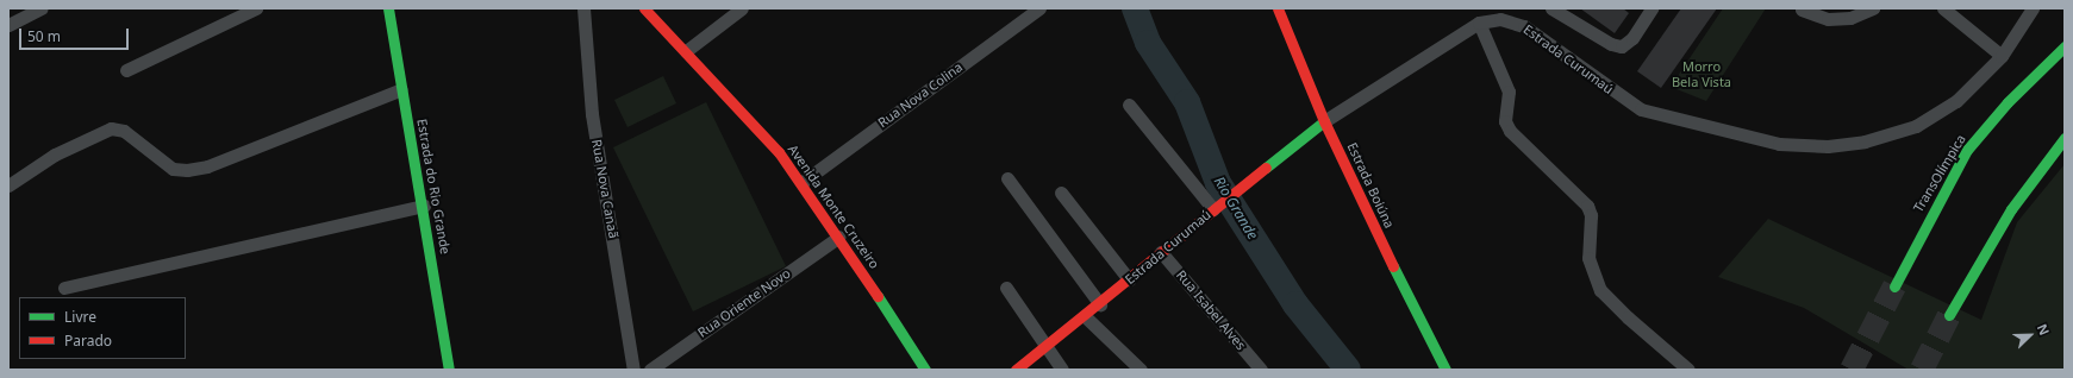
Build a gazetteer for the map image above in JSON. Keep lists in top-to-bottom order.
{
  "streets": {
    "main road": [
      "Estrada Curumaú",
      "TransOlímpica",
      "Estrada Boiúna",
      "Estrada do Rio Grande",
      "Avenida Monte Cruzeiro"
    ],
    "street": [
      "Rua Nova Colina",
      "Rua Nova Canaã",
      "Rua Oriente Novo",
      "Rua Isabel Alves"
    ]
  },
  "crossings": [
    ["Estrada Curumaú", "Estrada Boiúna"],
    ["Estrada Curumaú", "Rua Isabel Alves"],
    ["Rua Nova Colina", "Avenida Monte Cruzeiro"],
    ["Avenida Monte Cruzeiro", "Rua Oriente Novo"]
  ],
  "water": ["Rio Grande"],
  "parks": ["Morro Bela Vista"],
  "legend": ["Livre", "Parado"],
  "scale_bar": "50 m",
  "north": "top right"
}
